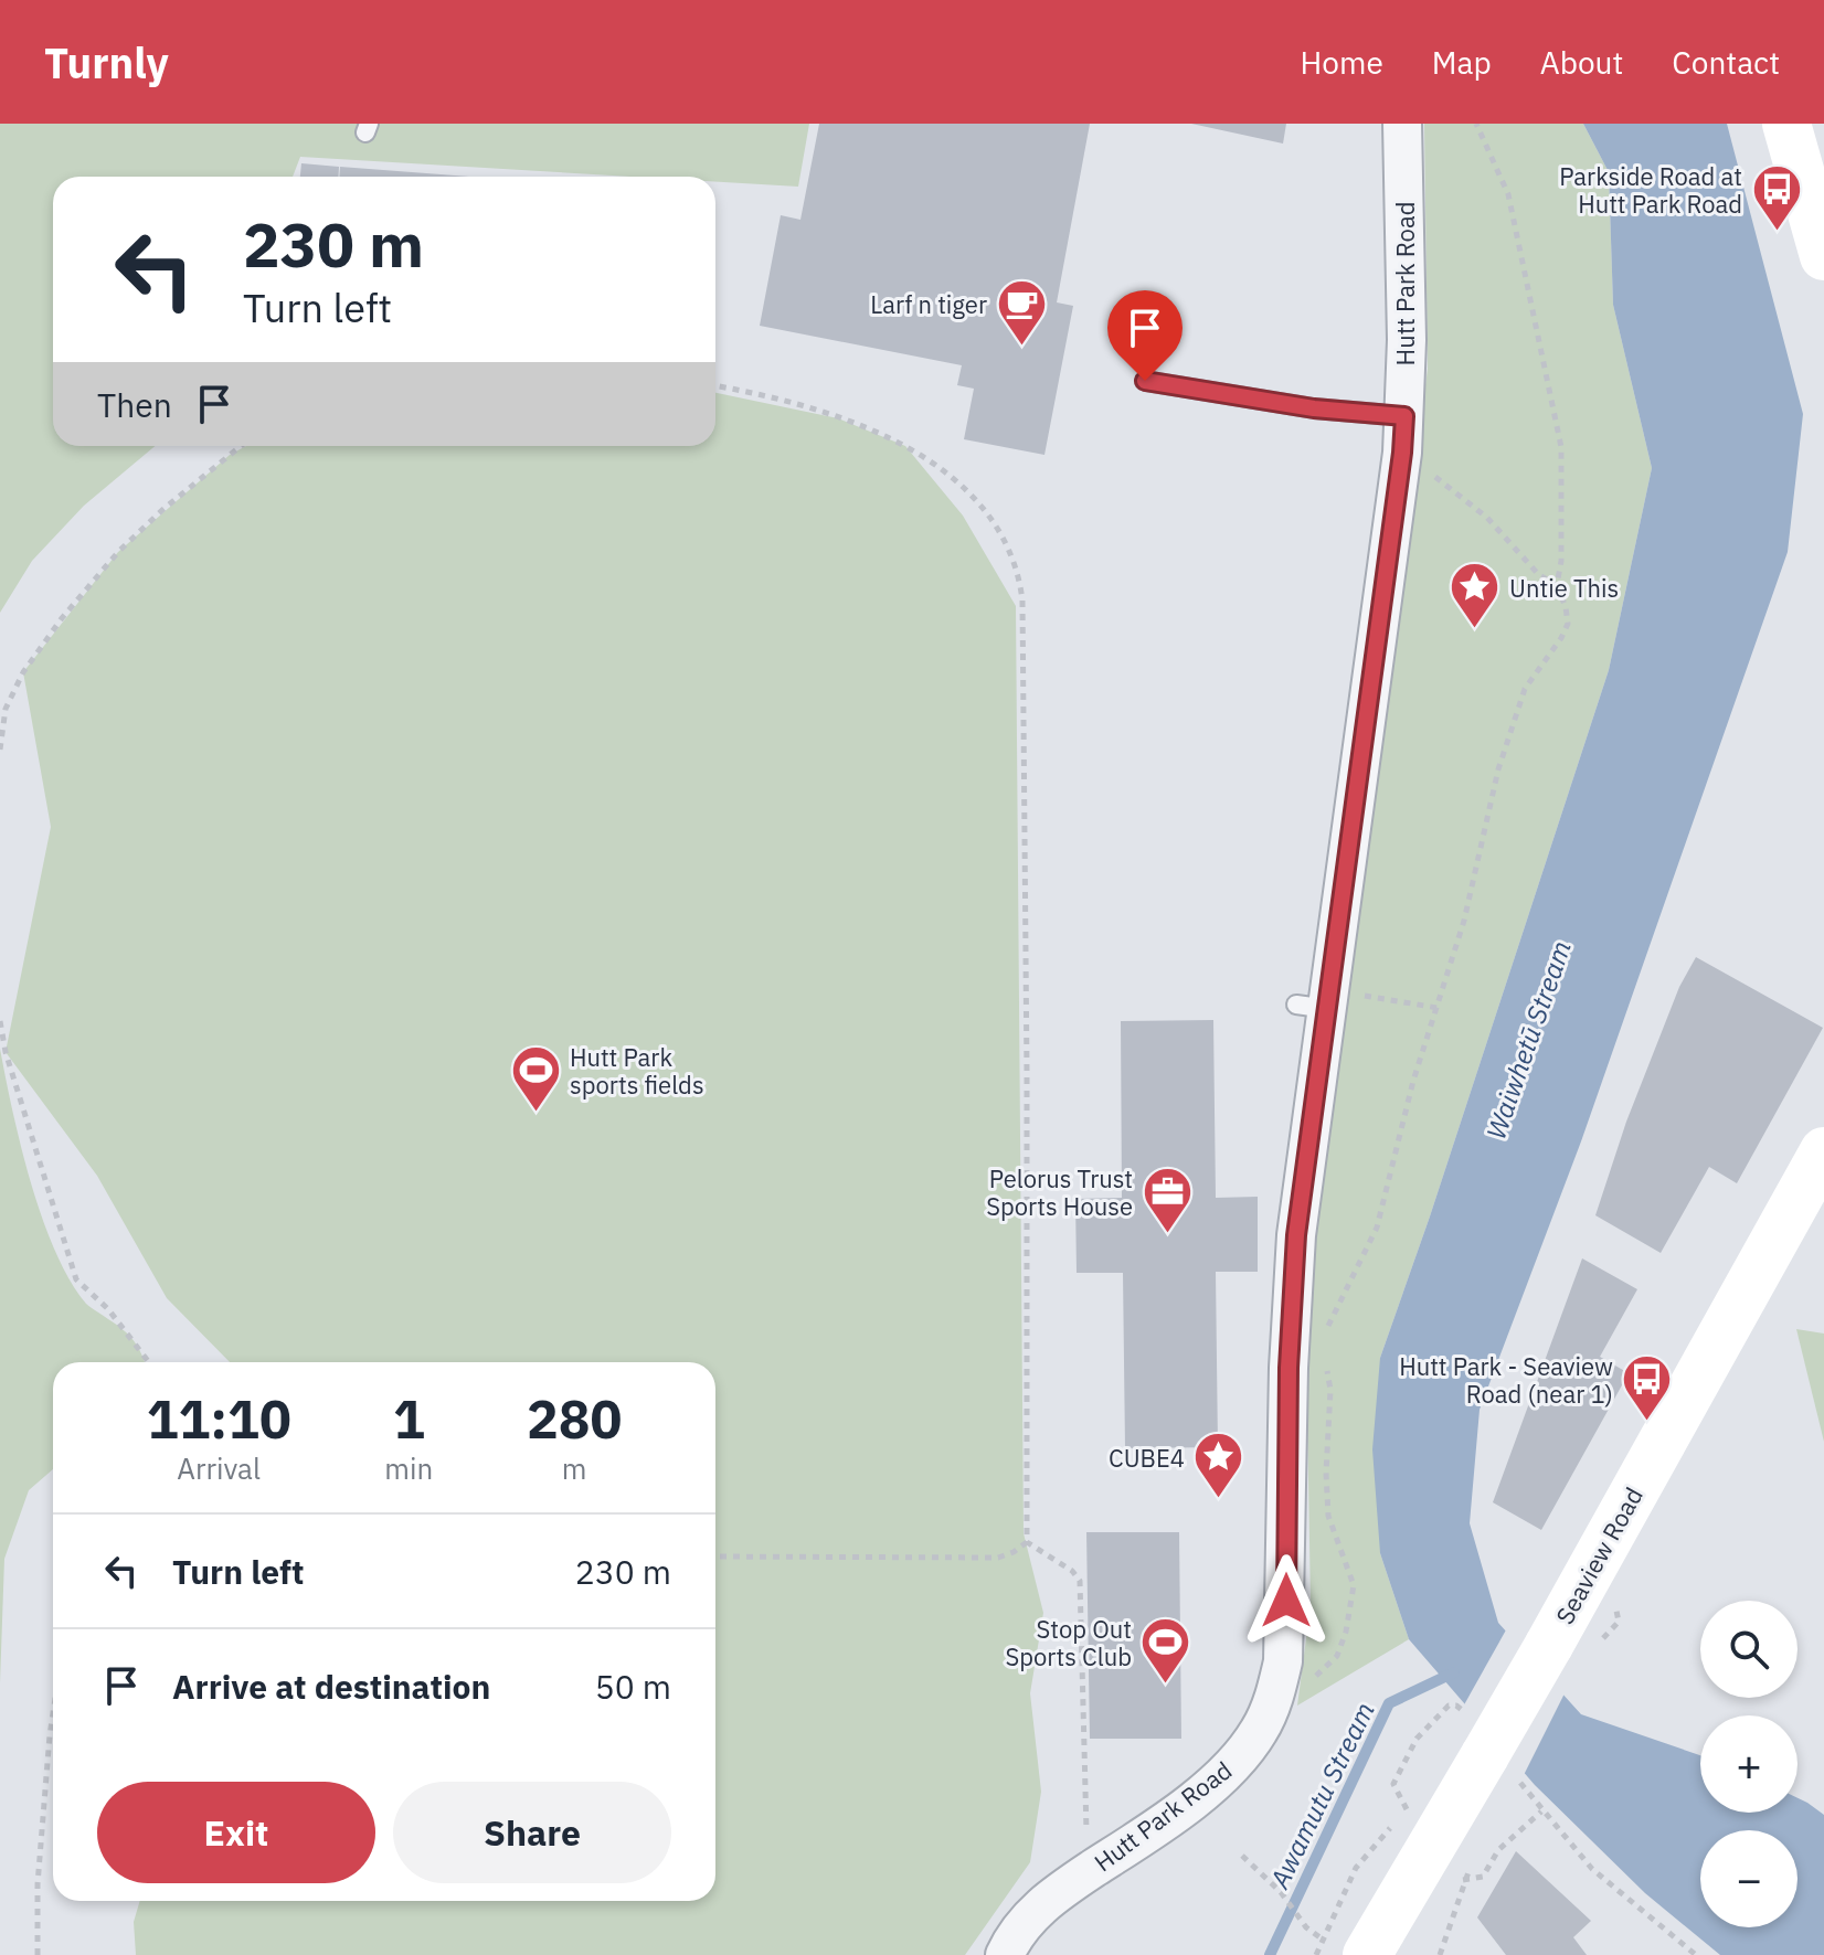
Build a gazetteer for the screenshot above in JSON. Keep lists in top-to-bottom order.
{
  "streets": {
    "main road": ["Seaview Road"],
    "street": ["Hutt Park Road"]
  },
  "water": ["Waiwhetū Stream", "Awamutu Stream"],
  "places": {
    "bus stop": ["Parkside Road at Hutt Park Road", "Hutt Park - Seaview Road (near 1)"],
    "cafe": ["Larf n tiger"],
    "place": ["Untie This", "CUBE4"],
    "sports": ["Hutt Park sports fields", "Stop Out Sports Club"],
    "office": ["Pelorus Trust Sports House"]
  },
  "page": {
    "header": "Turnly",
    "nav": [
      "Home",
      "Map",
      "About",
      "Contact"
    ],
    "turn": ["230 m", "Turn left"],
    "then": "Then",
    "eta": [
      "11:10",
      "Arrival",
      "1",
      "min",
      "280",
      "m"
    ],
    "list": [
      {
        "name": "Turn left",
        "value": "230 m"
      },
      {
        "name": "Arrive at destination",
        "value": "50 m"
      }
    ],
    "map_buttons": ["+", "−"],
    "buttons": ["Exit", "Share"]
  }
}
